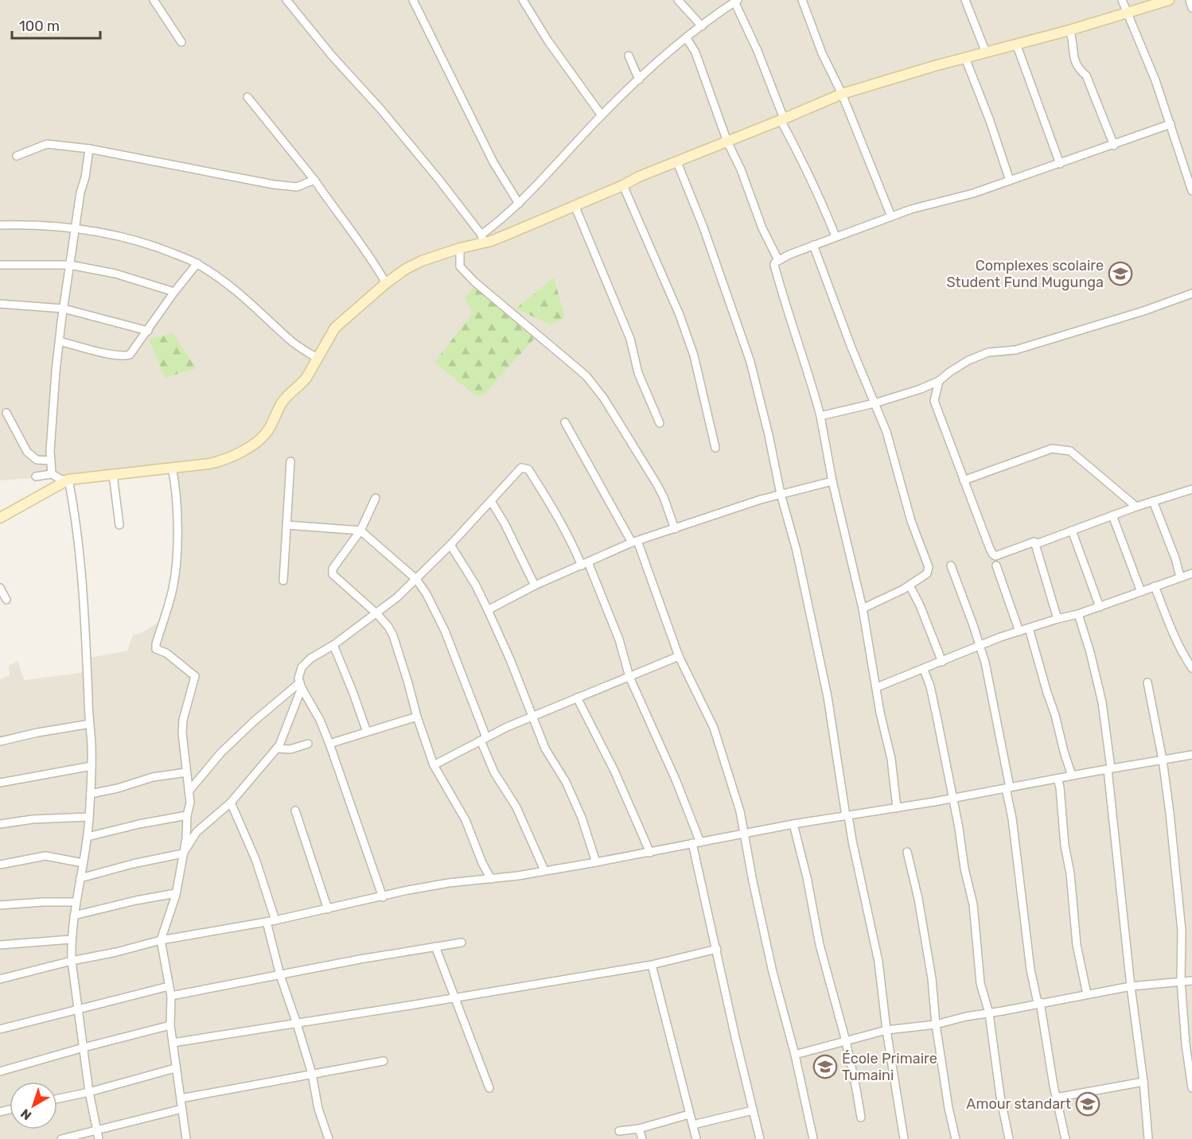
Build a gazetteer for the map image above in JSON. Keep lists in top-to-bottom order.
{
  "places": {
    "school or university": ["Complexes scolaire Student Fund Mugunga", "École Primaire Tumaini", "Amour standart"]
  },
  "scale_bar": "100 m",
  "north": "bottom left"
}
